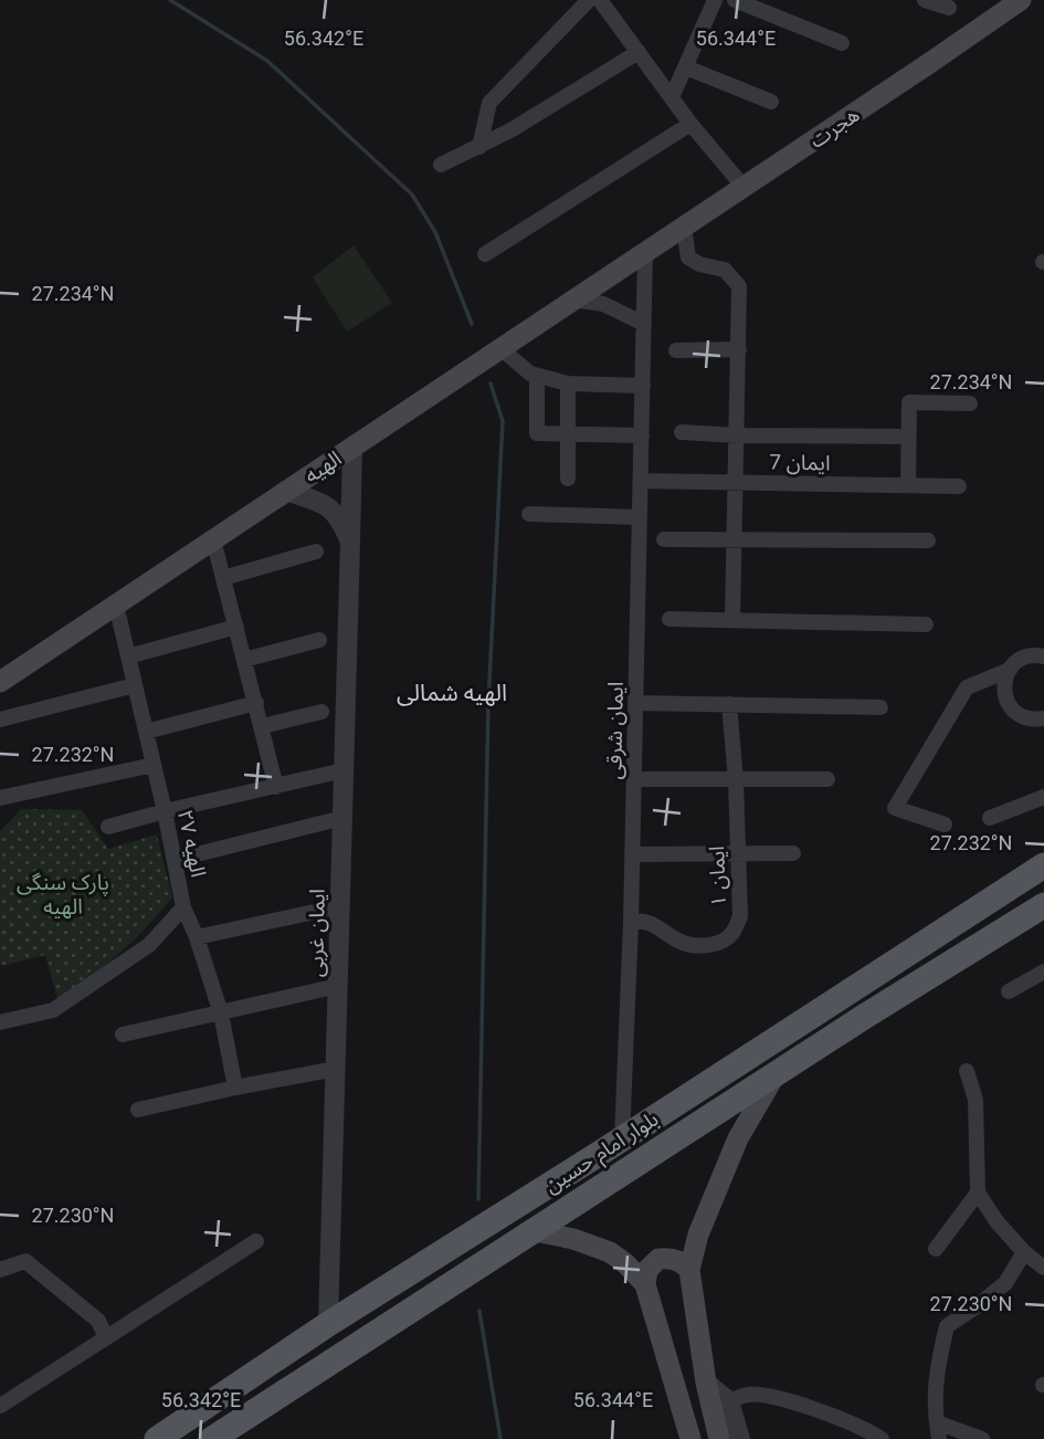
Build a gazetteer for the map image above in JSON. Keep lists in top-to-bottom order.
{
  "streets": {
    "main road": ["هجرت", "الهیه", "بلوار امام حسین"],
    "street": [
      "ایمان 7",
      "ایمان شرقی",
      "الهیه ۲۷",
      "ایمان ۱",
      "ایمان غربی"
    ]
  },
  "crossings": [
    ["هجرت", "الهیه"],
    ["هجرت", "ایمان شرقی"],
    ["ایمان 7", "ایمان شرقی"],
    ["الهیه", "ایمان شرقی"],
    ["الهیه", "الهیه ۲۷"],
    ["الهیه", "ایمان غربی"],
    ["ایمان شرقی", "ایمان ۱"],
    ["ایمان شرقی", "بلوار امام حسین"],
    ["ایمان غربی", "بلوار امام حسین"]
  ],
  "districts": ["الهیه شمالی"],
  "parks": ["پارک سنگی الهیه"],
  "coordinates": [
    "56.342°E",
    "56.344°E",
    "27.234°N",
    "27.232°N",
    "27.230°N"
  ]
}
